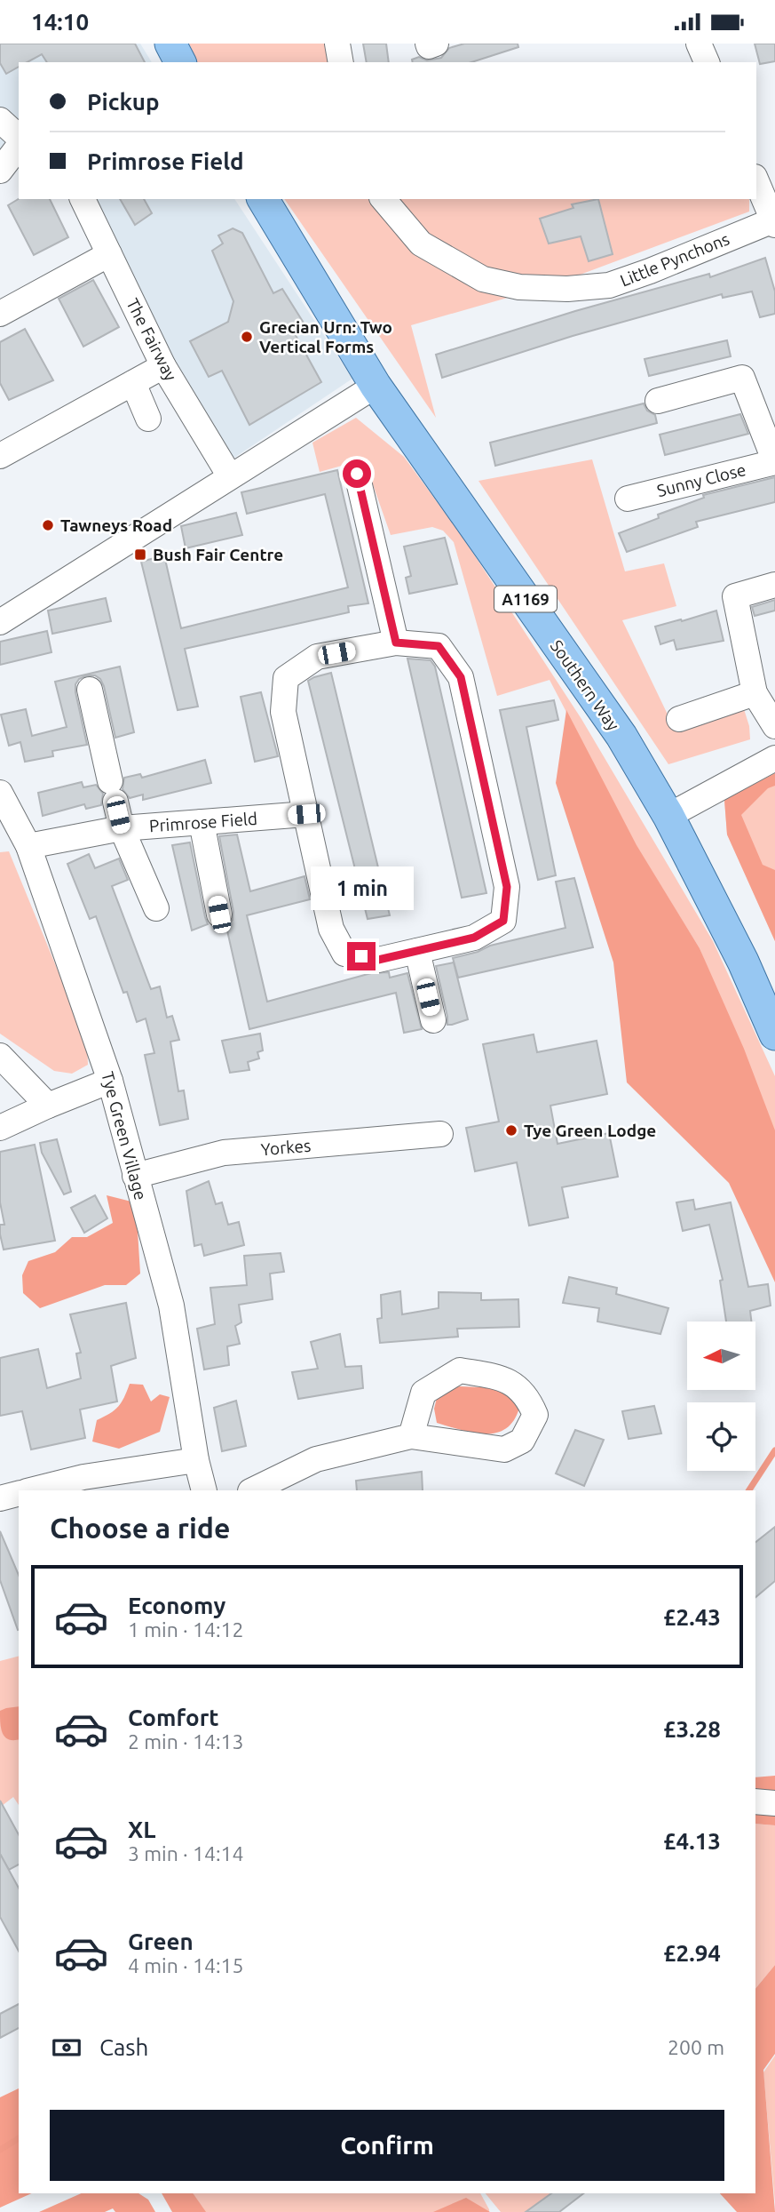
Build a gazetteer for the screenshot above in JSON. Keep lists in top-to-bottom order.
{
  "streets": {
    "main road": ["A1169", "Southern Way"],
    "street": [
      "Little Pynchons",
      "The Fairway",
      "Sunny Close",
      "Primrose Field",
      "Tye Green Village",
      "Yorkes"
    ]
  },
  "crossings": [
    ["Primrose Field", "Tye Green Village"],
    ["Tye Green Village", "Yorkes"]
  ],
  "places": {
    "other": ["Grecian Urn: Two Vertical Forms", "Tawneys Road", "Tye Green Lodge"],
    "transit": ["Bush Fair Centre"]
  },
  "north": "left",
  "page": {
    "status": "14:10",
    "banner": ["Pickup", "Primrose Field"],
    "bubble": "1 min",
    "heading": "Choose a ride",
    "list": [
      {
        "name": "Economy",
        "note": "1 min · 14:12",
        "value": "£2.43"
      },
      {
        "name": "Comfort",
        "note": "2 min · 14:13",
        "value": "£3.28"
      },
      {
        "name": "XL",
        "note": "3 min · 14:14",
        "value": "£4.13"
      },
      {
        "name": "Green",
        "note": "4 min · 14:15",
        "value": "£2.94"
      }
    ],
    "pay": ["Cash", "200 m"],
    "buttons": "Confirm"
  }
}
